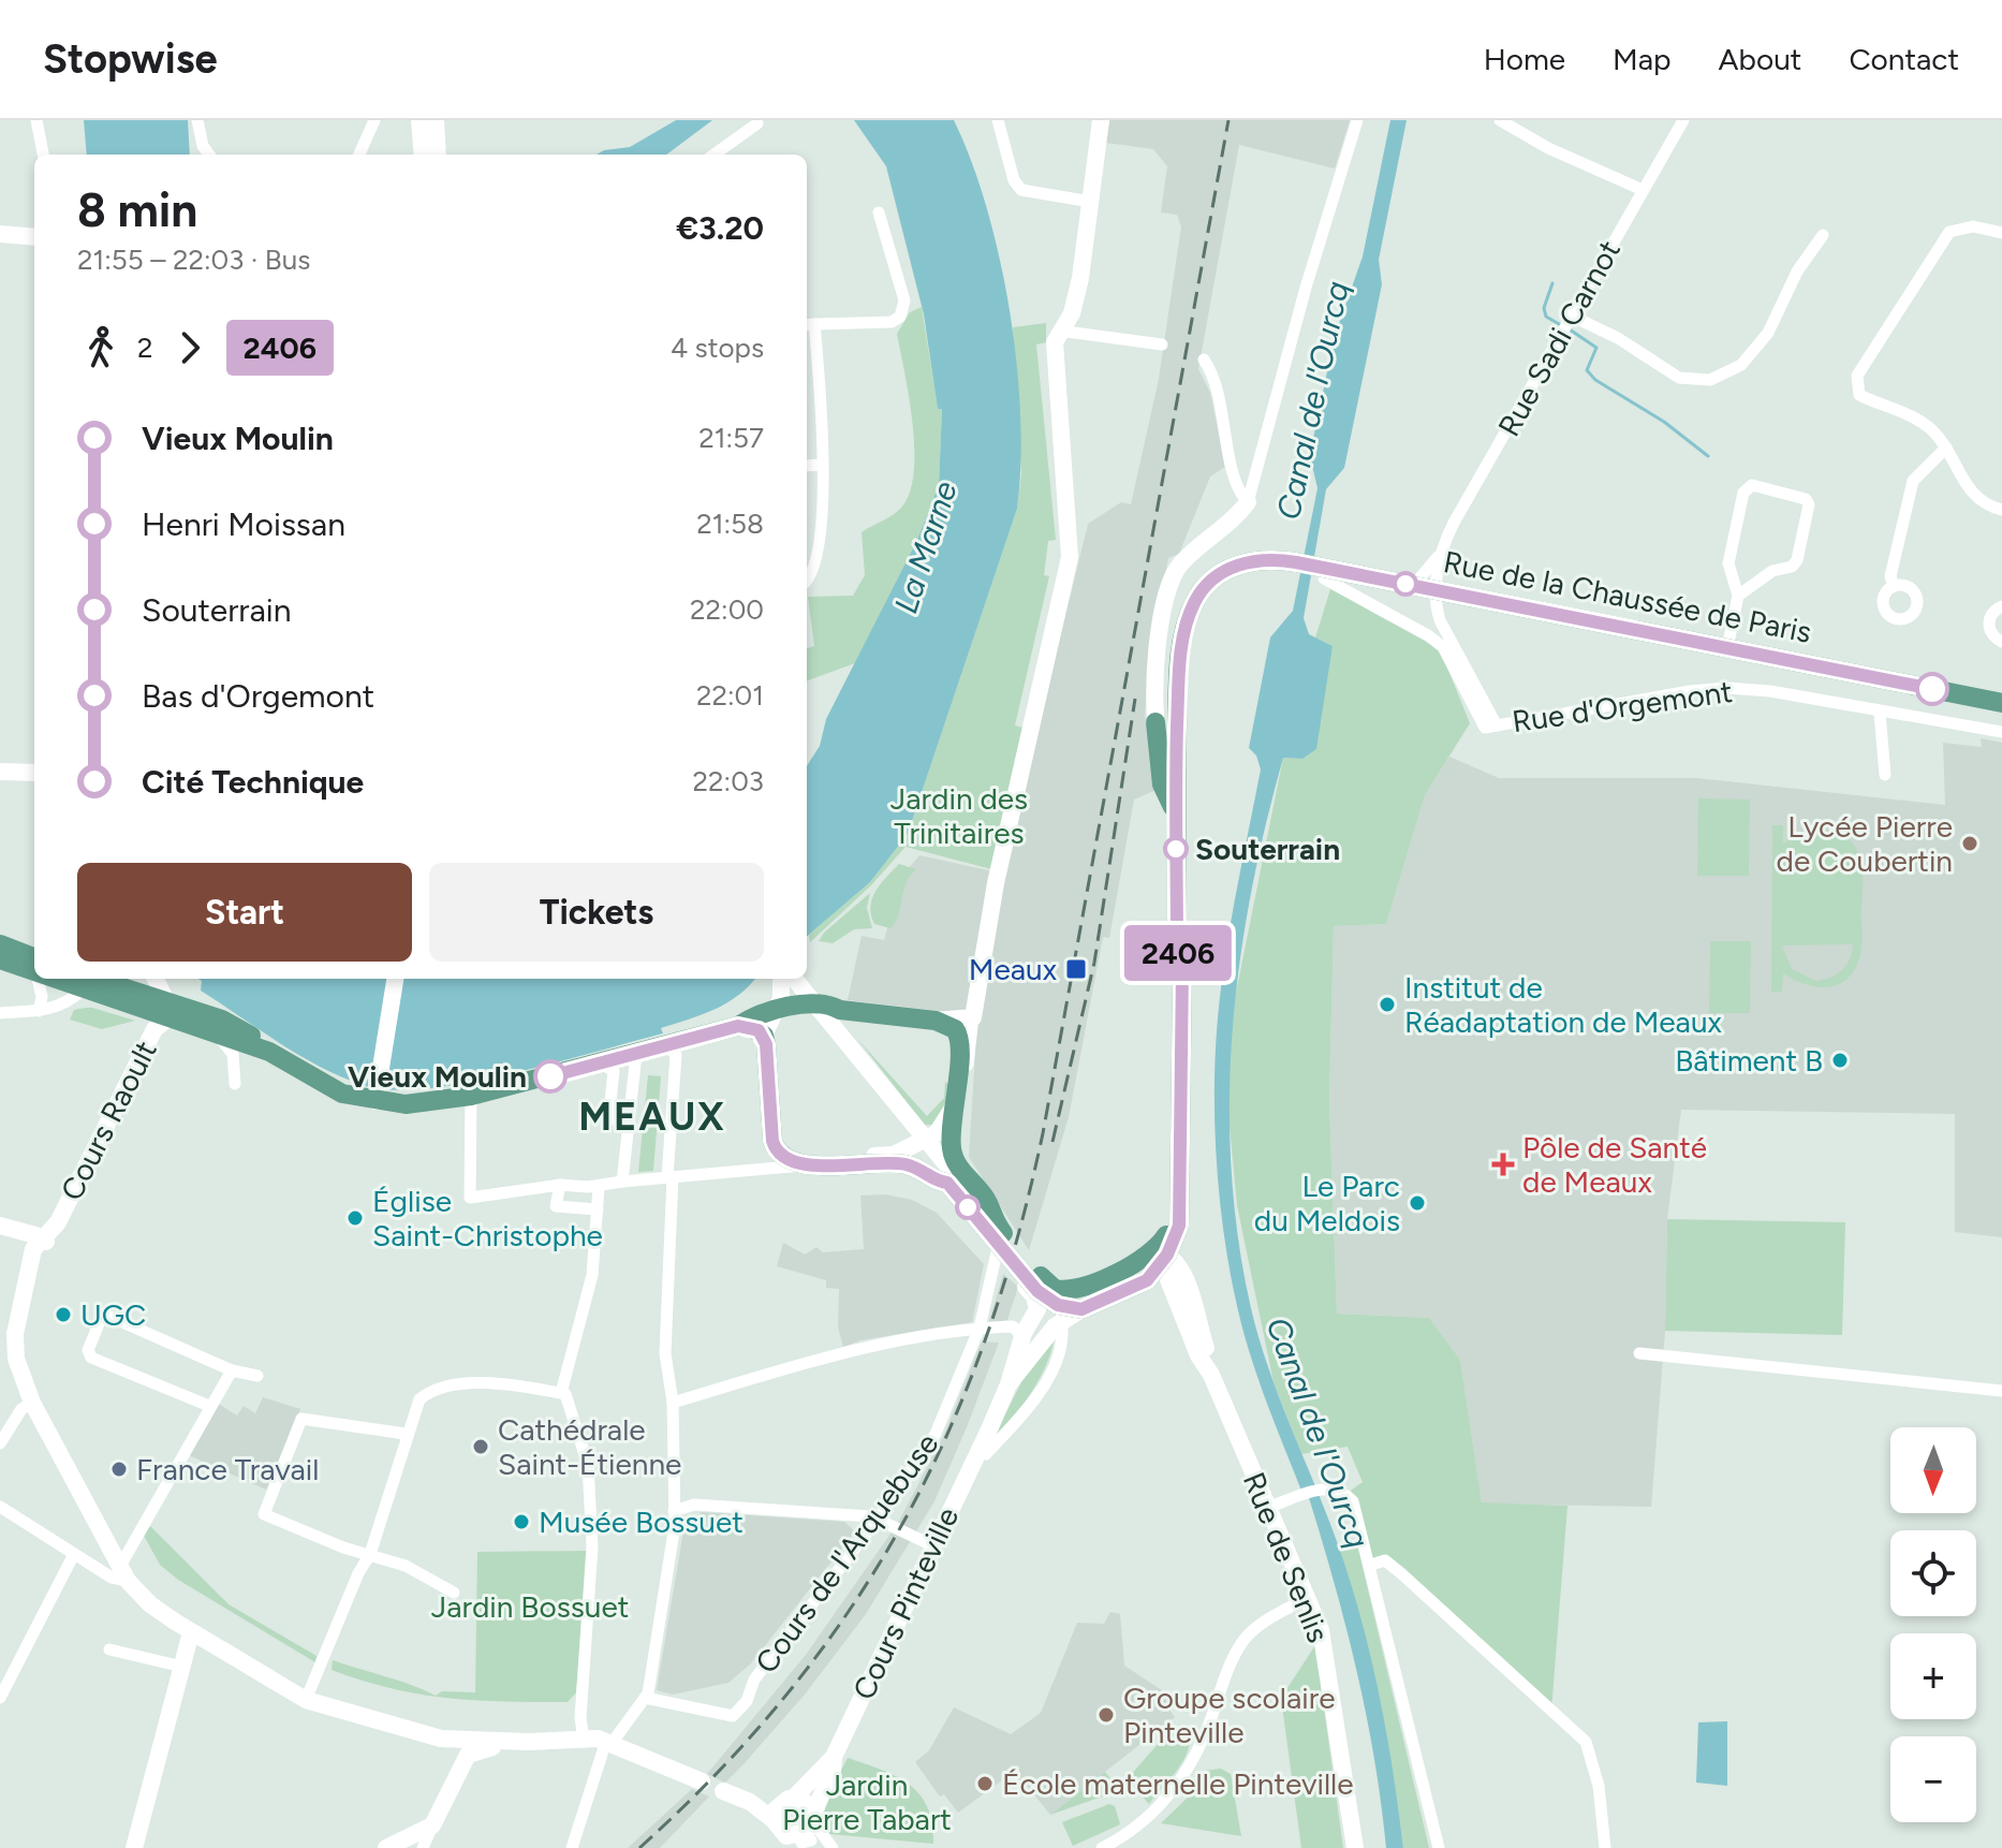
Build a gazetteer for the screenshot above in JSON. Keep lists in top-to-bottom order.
{
  "streets": {
    "main road": [
      "Rue de la Chaussée de Paris",
      "Cours Raoult",
      "Rue de Senlis",
      "Cours Pinteville"
    ],
    "street": ["Rue Sadi Carnot", "Rue d'Orgemont", "Cours de l'Arquebuse"]
  },
  "crossings": [
    ["Rue Sadi Carnot", "Rue de la Chaussée de Paris"],
    ["Rue Sadi Carnot", "Rue d'Orgemont"],
    ["Rue de la Chaussée de Paris", "Rue d'Orgemont"]
  ],
  "districts": ["MEAUX"],
  "water": ["Canal de l'Ourcq", "La Marne"],
  "parks": ["Jardin des Trinitaires", "Jardin Bossuet", "Jardin Pierre Tabart"],
  "places": {
    "other": [
      "Lycée Pierre de Coubertin",
      "Souterrain",
      "Institut de Réadaptation de Meaux",
      "Bâtiment B",
      "Vieux Moulin",
      "Le Parc du Meldois",
      "Église Saint-Christophe",
      "UGC",
      "Cathédrale Saint-Étienne",
      "France Travail",
      "Musée Bossuet",
      "Groupe scolaire Pinteville",
      "École maternelle Pinteville"
    ],
    "transit": ["Meaux"],
    "health": ["Pôle de Santé de Meaux"]
  },
  "lines": ["bus line 2406"],
  "north": "bottom",
  "page": {
    "header": "Stopwise",
    "nav": [
      "Home",
      "Map",
      "About",
      "Contact"
    ],
    "on_map": "2406",
    "heading": ["8 min", "21:55 – 22:03 · Bus", "€3.20"],
    "legs": ["2", "2406", "4 stops"],
    "list": [
      {
        "name": "Vieux Moulin",
        "value": "21:57"
      },
      {
        "name": "Henri Moissan",
        "value": "21:58"
      },
      {
        "name": "Souterrain",
        "value": "22:00"
      },
      {
        "name": "Bas d'Orgemont",
        "value": "22:01"
      },
      {
        "name": "Cité Technique",
        "value": "22:03"
      }
    ],
    "buttons": ["Start", "Tickets"],
    "map_buttons": ["+", "−"]
  }
}
